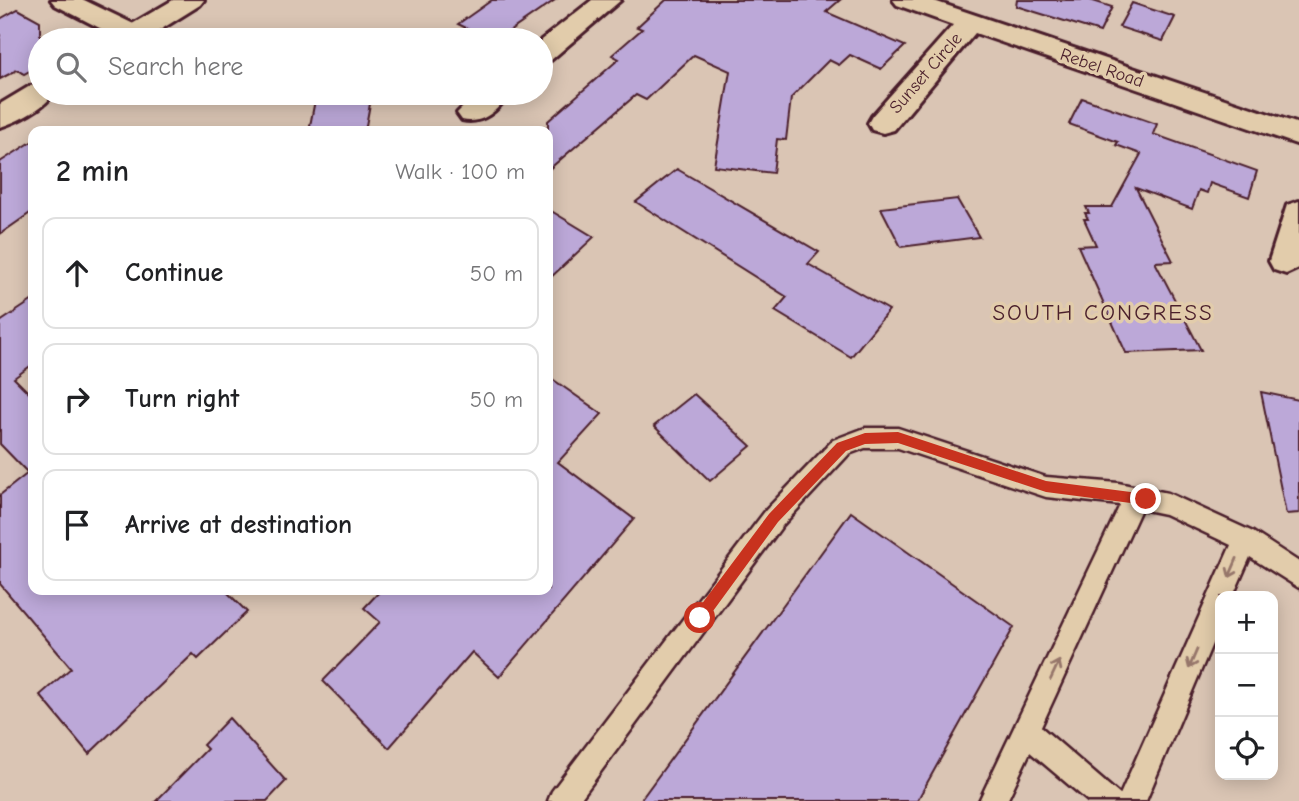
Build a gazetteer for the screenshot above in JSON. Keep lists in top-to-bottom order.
{
  "streets": {
    "street": ["Rebel Road", "Sunset Circle"]
  },
  "crossings": [
    ["Rebel Road", "Sunset Circle"]
  ],
  "districts": ["SOUTH CONGRESS"],
  "page": {
    "search": "Search here",
    "heading": ["2 min", "Walk · 100 m"],
    "list": [
      ["Continue", "50 m"],
      ["Turn right", "50 m"],
      "Arrive at destination"
    ],
    "map_buttons": ["+", "−"]
  }
}
